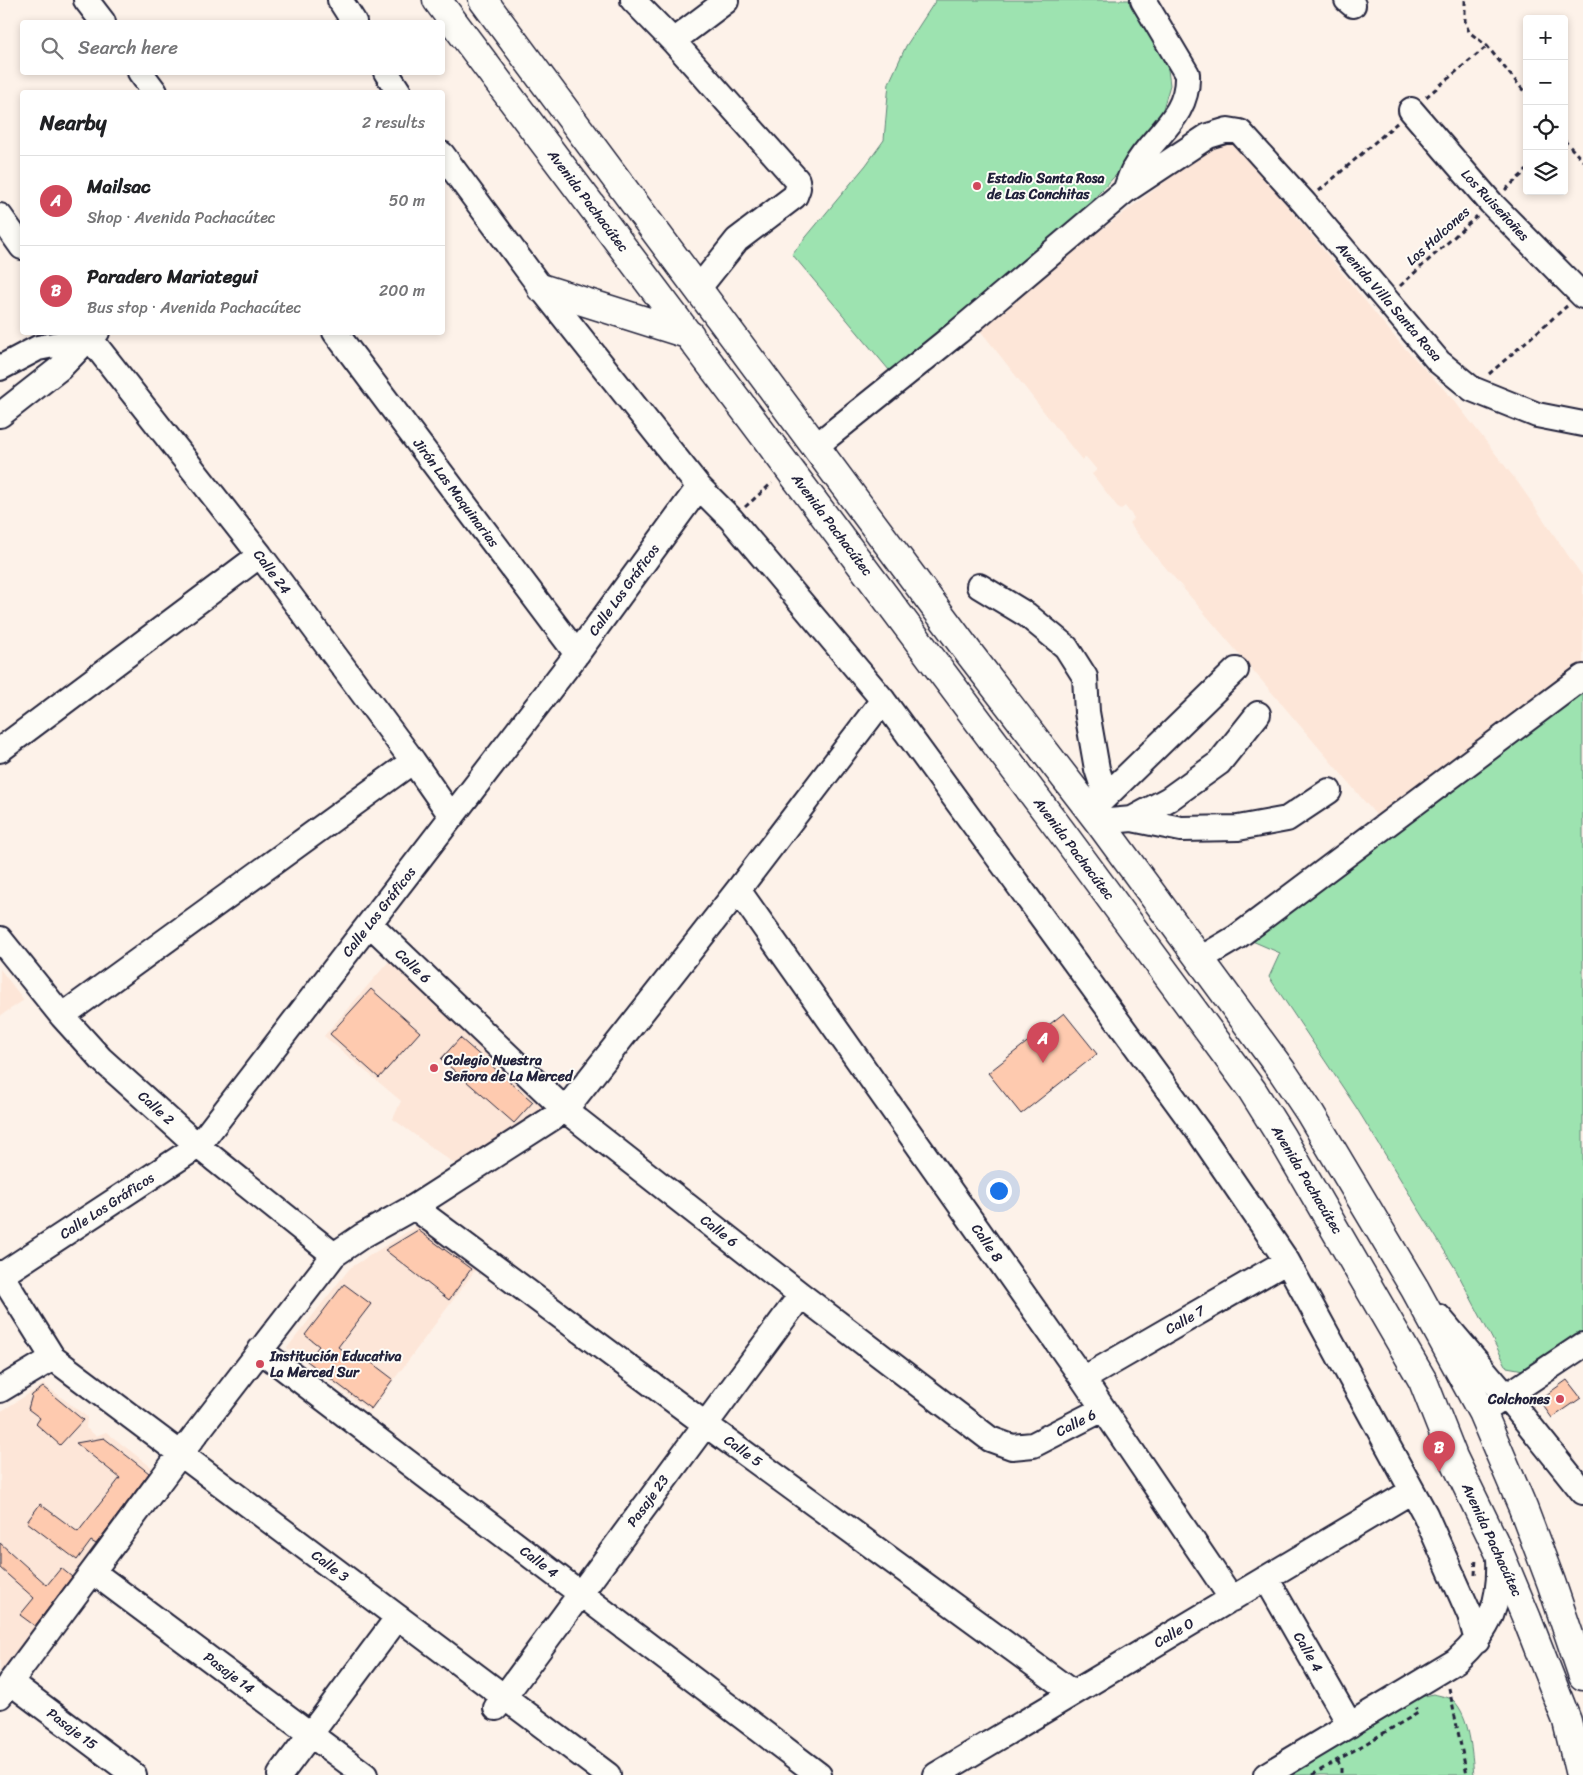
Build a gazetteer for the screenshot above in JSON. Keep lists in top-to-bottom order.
{
  "streets": {
    "main road": ["Avenida Pachacútec"],
    "street": [
      "Los Ruiseñoñes",
      "Avenida Villa Santa Rosa",
      "Jirón Las Maquinarias",
      "Calle 24",
      "Calle Los Gráficos",
      "Calle 6",
      "Calle 2",
      "Calle 8",
      "Calle 7",
      "Calle 5",
      "Pasaje 23",
      "Calle 4",
      "Calle 3",
      "Calle O",
      "Pasaje 14",
      "Pasaje 15"
    ],
    "path": ["Los Halcones"]
  },
  "crossings": [
    ["Los Ruiseñoñes", "Los Halcones"],
    ["Los Halcones", "Avenida Villa Santa Rosa"],
    ["Jirón Las Maquinarias", "Calle Los Gráficos"],
    ["Calle 24", "Calle Los Gráficos"],
    ["Calle Los Gráficos", "Calle 6"],
    ["Calle Los Gráficos", "Calle 2"],
    ["Calle 6", "Calle 8"],
    ["Calle 6", "Pasaje 23"],
    ["Calle 8", "Calle 7"],
    ["Calle 8", "Calle O"],
    ["Calle 5", "Pasaje 23"],
    ["Calle 5", "Calle O"],
    ["Pasaje 23", "Calle 4"],
    ["Pasaje 23", "Calle 3"],
    ["Calle 4", "Calle O"]
  ],
  "places": [
    "Estadio Santa Rosa de Las Conchitas",
    "Colegio Nuestra Señora de La Merced",
    "Institución Educativa La Merced Sur",
    "Colchones"
  ],
  "page": {
    "map_buttons": ["+", "−"],
    "search": "Search here",
    "heading": ["Nearby", "2 results"],
    "list": [
      {
        "mark": "A",
        "name": "Mailsac",
        "note": "Shop · Avenida Pachacútec",
        "value": "50 m"
      },
      {
        "mark": "B",
        "name": "Paradero Mariategui",
        "note": "Bus stop · Avenida Pachacútec",
        "value": "200 m"
      }
    ],
    "pins": ["A", "B"]
  }
}
